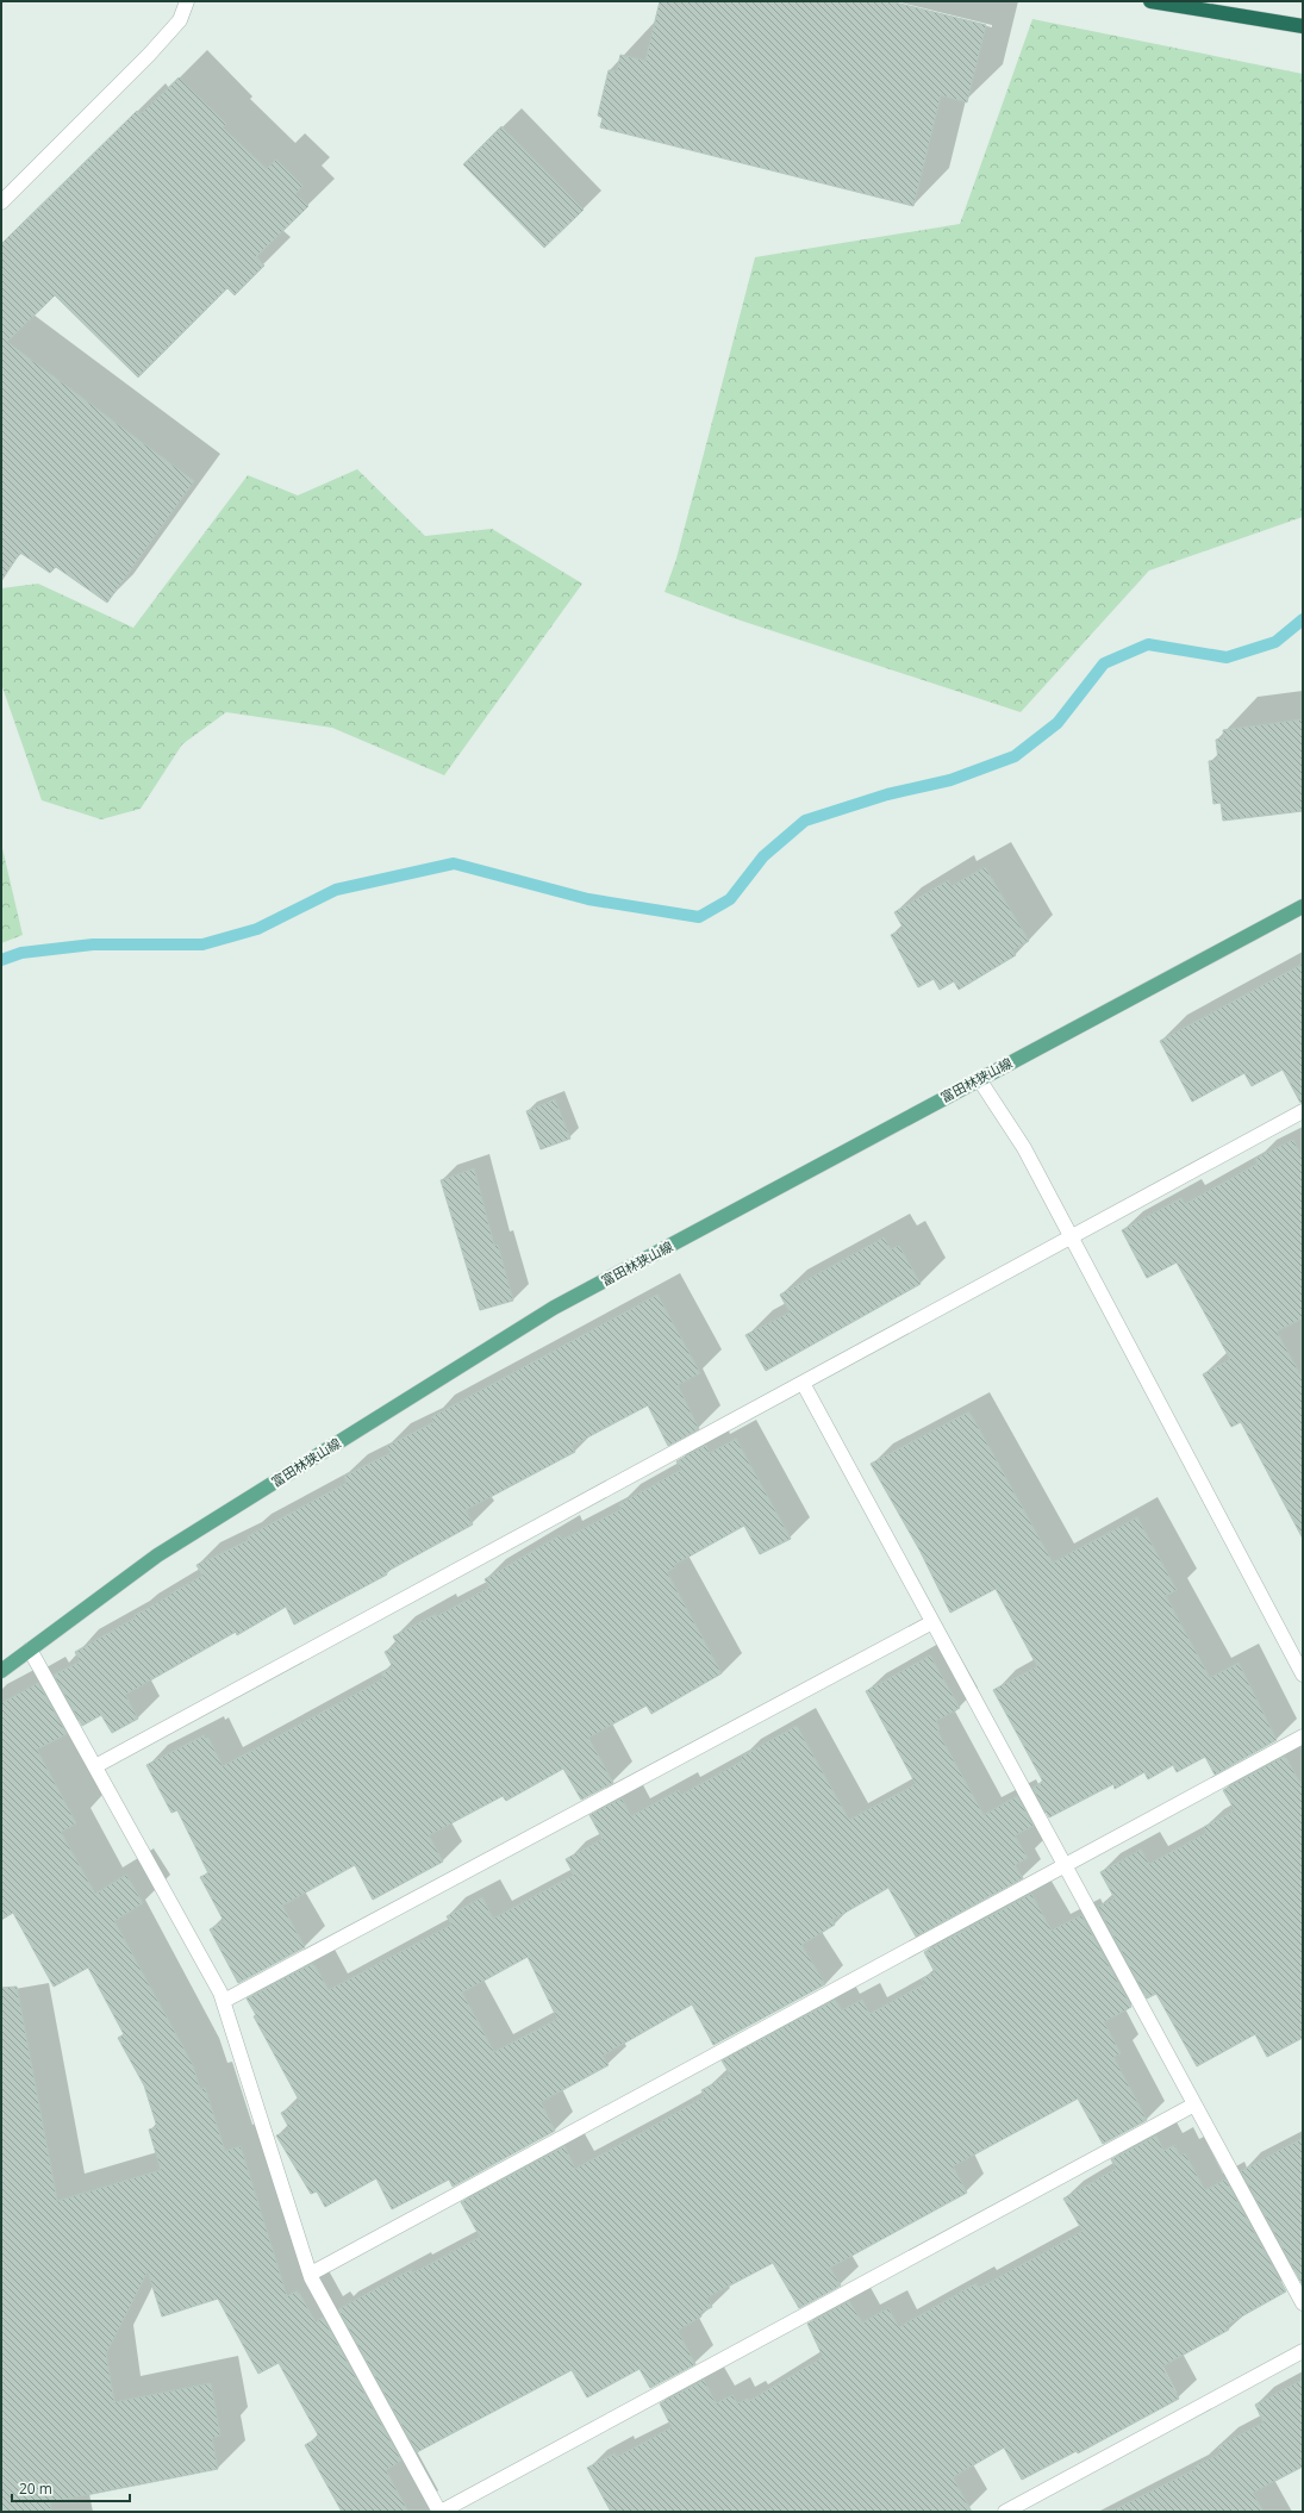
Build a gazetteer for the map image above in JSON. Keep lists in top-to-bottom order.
{
  "streets": {
    "main road": ["富田林狭山線"]
  },
  "scale_bar": "20 m"
}
